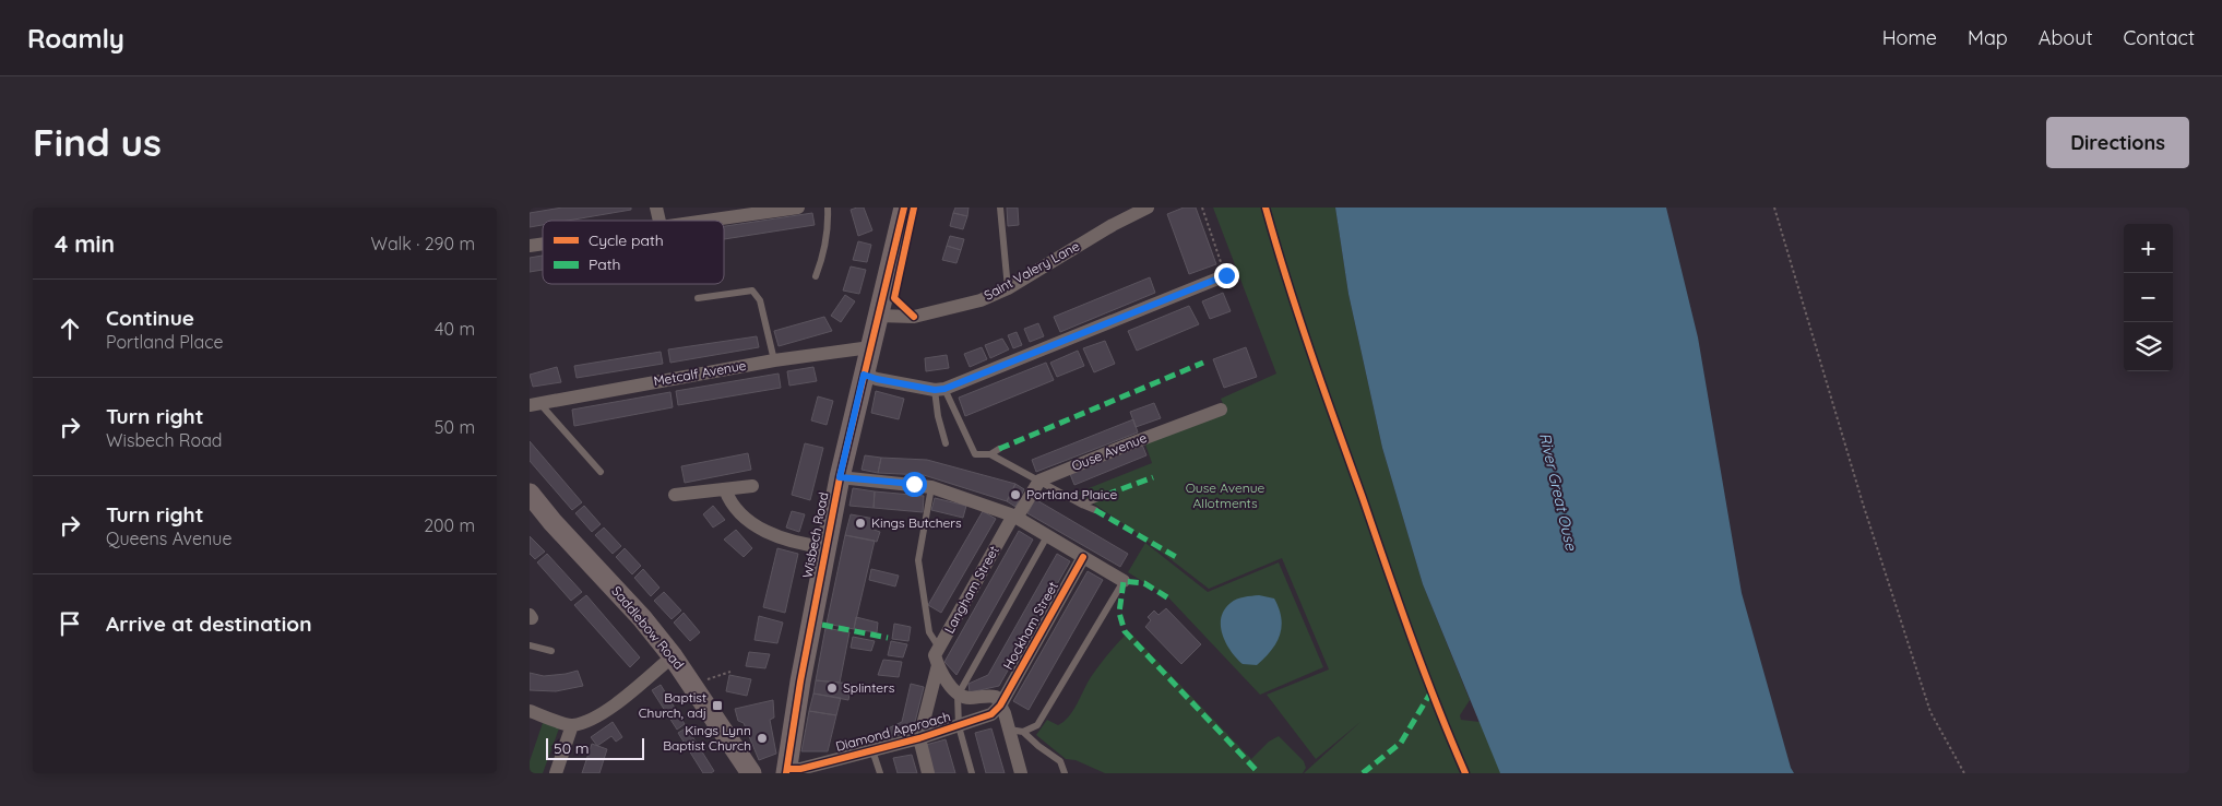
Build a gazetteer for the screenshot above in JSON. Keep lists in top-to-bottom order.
{
  "streets": {
    "street": [
      "Saint Valery Lane",
      "Metcalf Avenue",
      "Ouse Avenue",
      "Wisbech Road",
      "Langham Street",
      "Hockham Street",
      "Saddlebow Road",
      "Diamond Approach"
    ]
  },
  "crossings": [
    ["Saint Valery Lane", "Wisbech Road"],
    ["Metcalf Avenue", "Wisbech Road"],
    ["Wisbech Road", "Diamond Approach"],
    ["Langham Street", "Diamond Approach"],
    ["Hockham Street", "Diamond Approach"]
  ],
  "water": ["River Great Ouse"],
  "parks": ["Ouse Avenue Allotments"],
  "places": {
    "other": [
      "Portland Plaice",
      "Kings Butchers",
      "Splinters",
      "Kings Lynn Baptist Church"
    ],
    "transit": ["Baptist Church, adj"]
  },
  "legend": ["Cycle path", "Path"],
  "scale_bar": "50 m",
  "page": {
    "header": "Roamly",
    "nav": [
      "Home",
      "Map",
      "About",
      "Contact"
    ],
    "buttons": "Directions",
    "title": "Find us",
    "heading": ["4 min", "Walk · 290 m"],
    "map_buttons": ["+", "−"],
    "list": [
      ["Continue", "Portland Place", "40 m"],
      ["Turn right", "Wisbech Road", "50 m"],
      ["Turn right", "Queens Avenue", "200 m"],
      "Arrive at destination"
    ],
    "scale": "50 m"
  }
}
